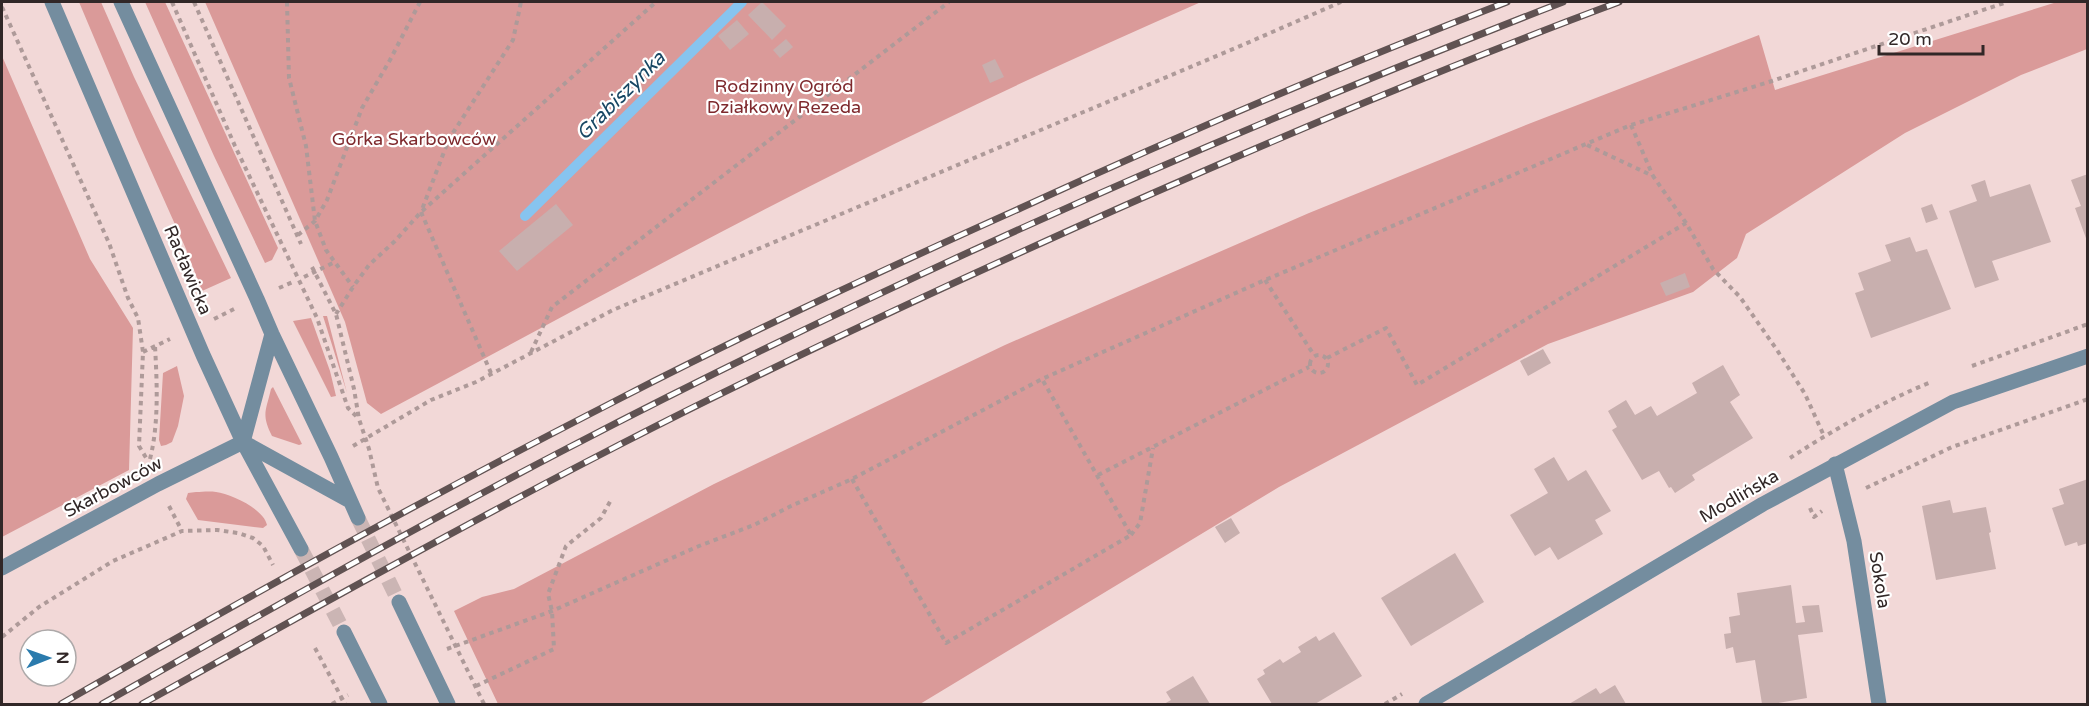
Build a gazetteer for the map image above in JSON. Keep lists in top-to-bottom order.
{
  "streets": {
    "street": [
      "Racławicka",
      "Skarbowców",
      "Modlińska",
      "Sokola"
    ]
  },
  "crossings": [
    ["Racławicka", "Skarbowców"],
    ["Modlińska", "Sokola"]
  ],
  "water": ["Grabiszynka"],
  "parks": ["Rodzinny Ogród Działkowy Rezeda", "Górka Skarbowców"],
  "scale_bar": "20 m",
  "north": "right"
}
